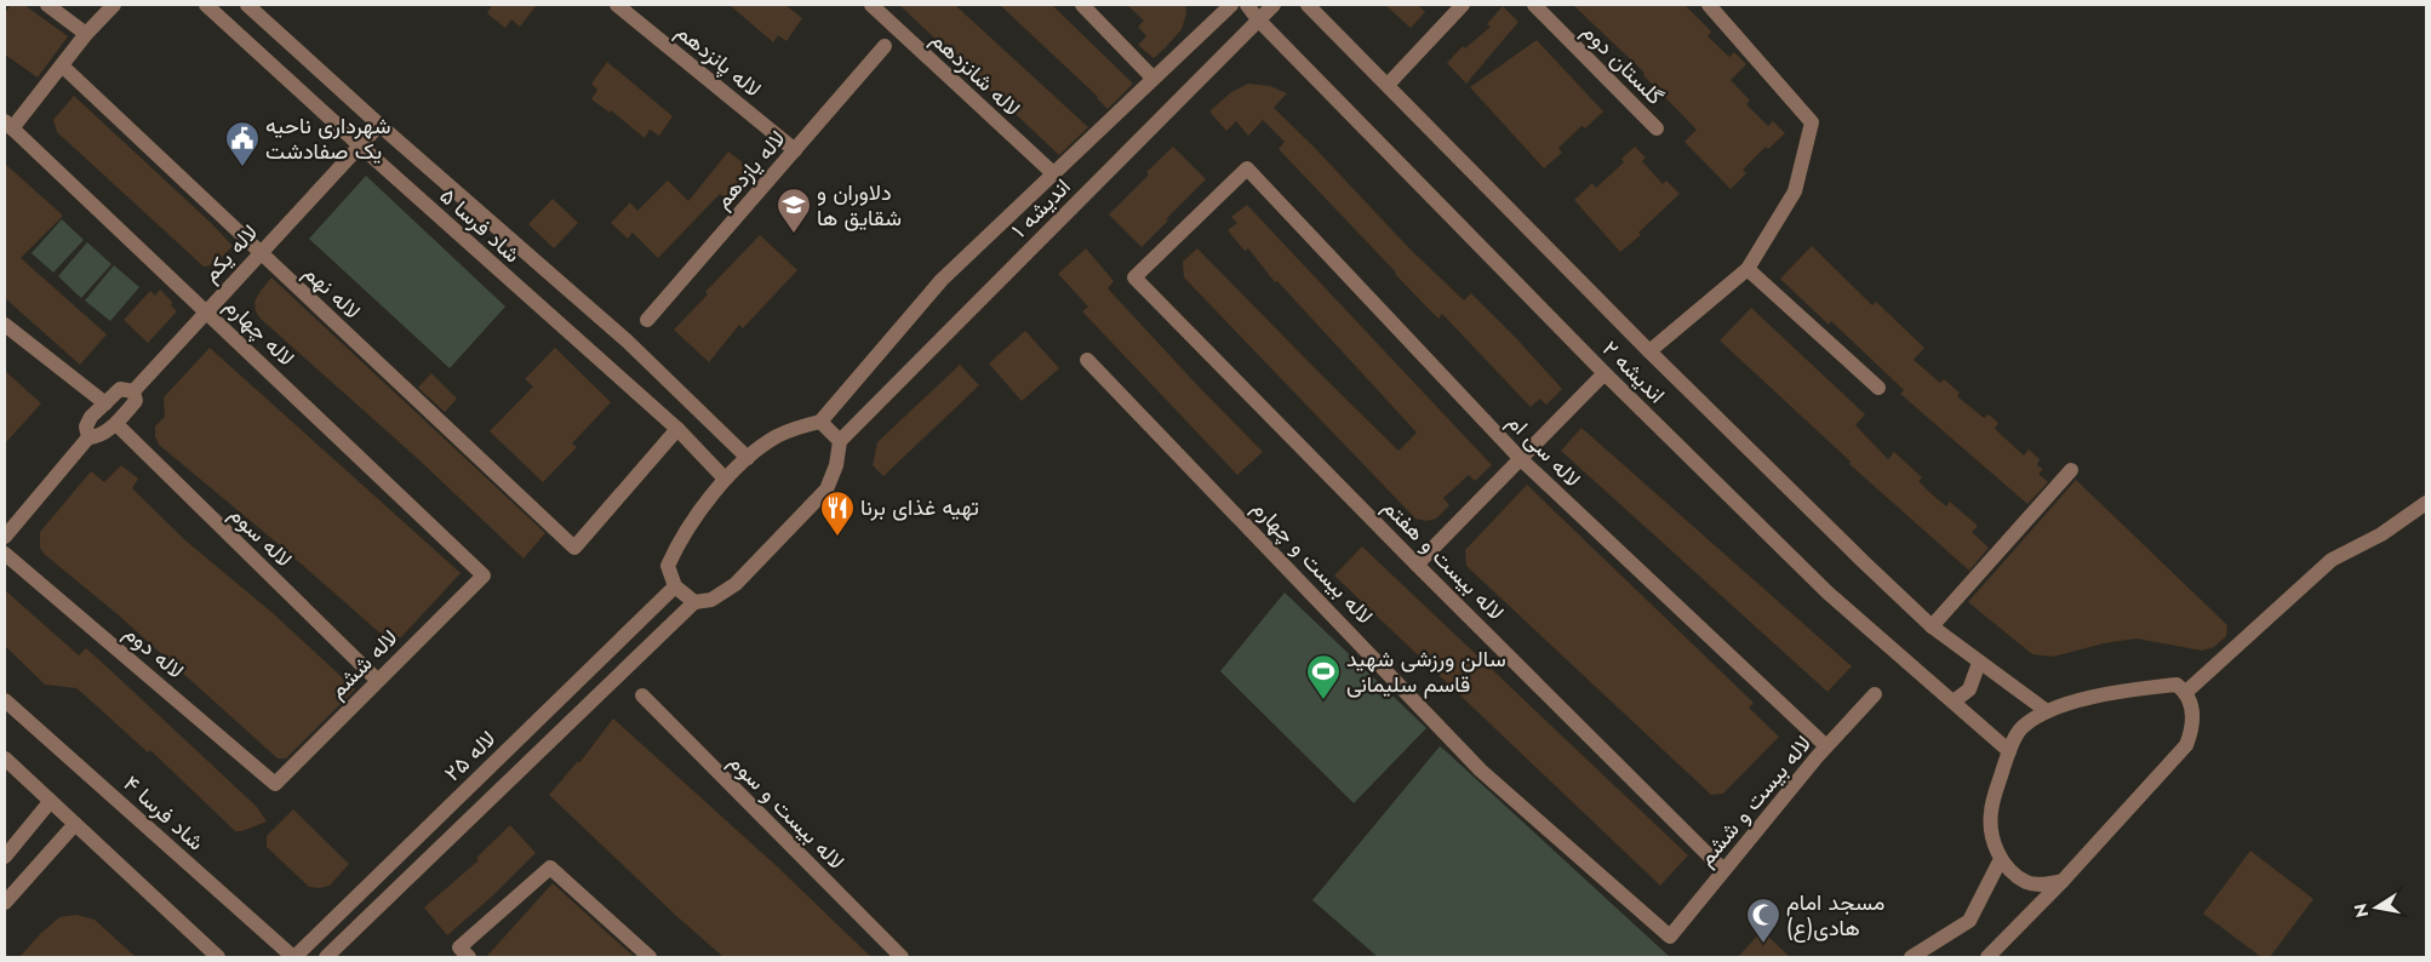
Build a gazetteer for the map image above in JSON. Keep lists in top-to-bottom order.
{
  "streets": {
    "street": [
      "لاله پانزدهم",
      "گلستان دوم",
      "لاله شانزدهم",
      "لاله یازدهم",
      "اندیشه ۱",
      "شاد فرسا ۵",
      "لاله یکم",
      "لاله نهم",
      "لاله چهارم",
      "اندیشه ۲",
      "لاله سی ام",
      "لاله سوم",
      "لاله بیست و هفتم",
      "لاله بیست و چهارم",
      "لاله دوم",
      "لاله ششم",
      "لاله ۲۵",
      "لاله بیست و ششم",
      "لاله بیست و سوم",
      "شاد فرسا ۴"
    ]
  },
  "crossings": [
    ["لاله پانزدهم", "لاله یازدهم"],
    ["لاله شانزدهم", "اندیشه ۱"],
    ["اندیشه ۱", "اندیشه ۲"],
    ["شاد فرسا ۵", "لاله یکم"],
    ["شاد فرسا ۵", "لاله نهم"],
    ["لاله یکم", "لاله نهم"],
    ["لاله یکم", "لاله چهارم"],
    ["لاله چهارم", "لاله ششم"],
    ["لاله سی ام", "لاله بیست و هفتم"],
    ["لاله سی ام", "لاله بیست و ششم"],
    ["لاله سوم", "لاله ششم"],
    ["لاله بیست و هفتم", "لاله بیست و ششم"],
    ["لاله بیست و چهارم", "لاله بیست و ششم"],
    ["لاله دوم", "لاله ششم"],
    ["لاله ۲۵", "شاد فرسا ۴"]
  ],
  "places": {
    "public building": ["شهرداری ناحیه یک صفادشت"],
    "school or university": ["دلاوران و شقایق ها"],
    "restaurant": ["تهیه غذای برنا"],
    "sports": ["سالن ورزشی شهید قاسم سلیمانی"],
    "mosque": ["مسجد امام هادی(ع)"]
  },
  "north": "left"
}
